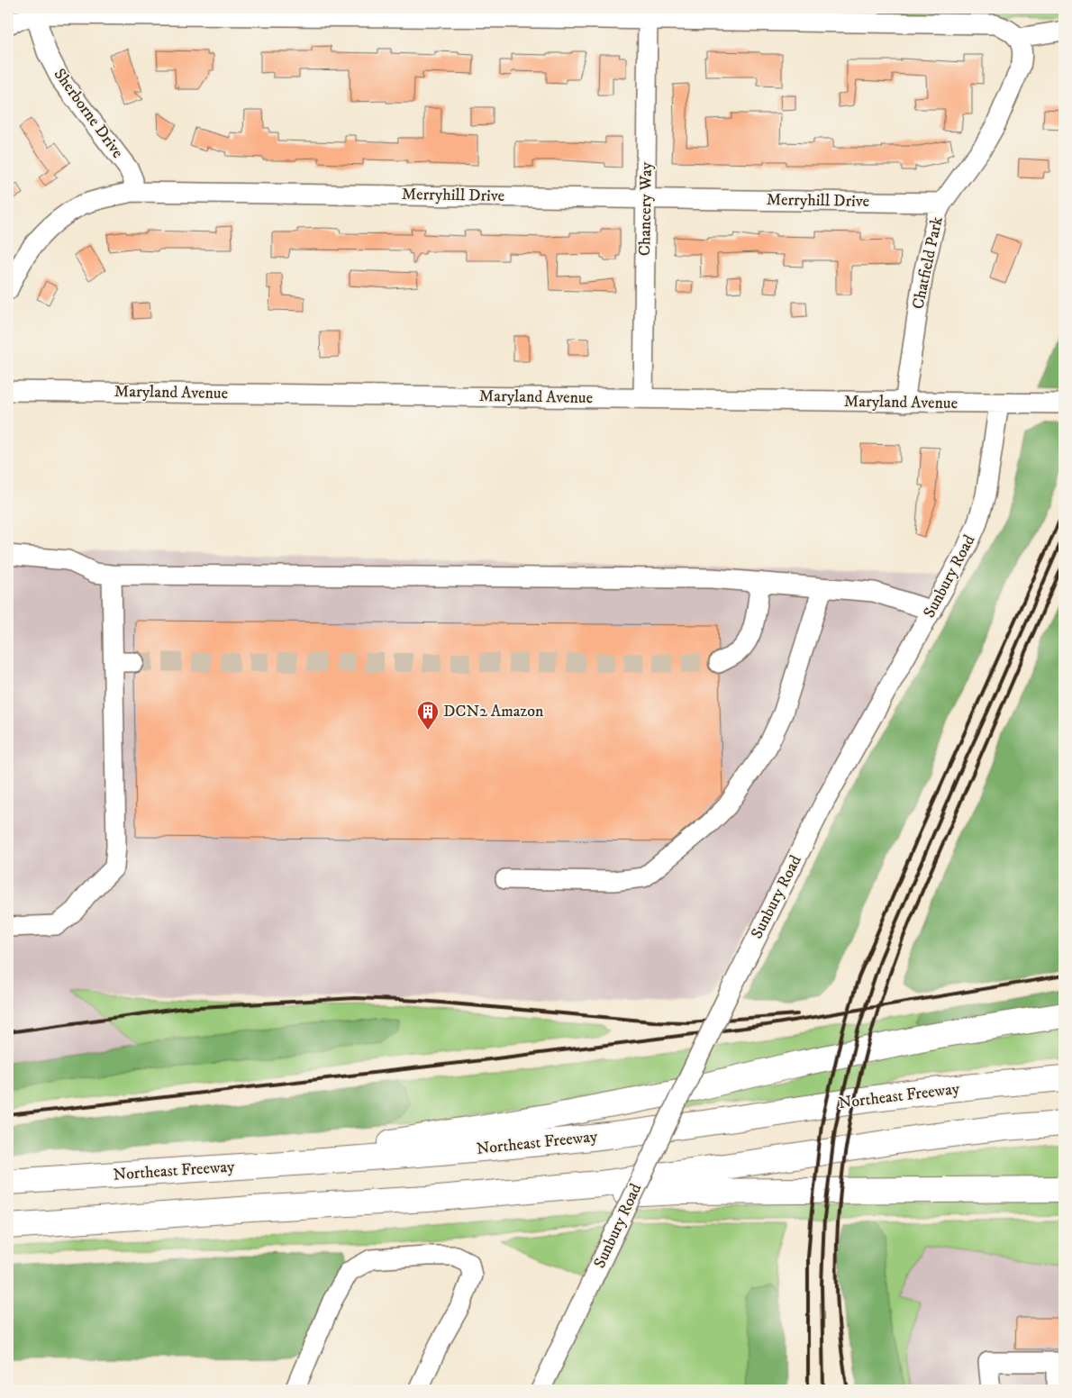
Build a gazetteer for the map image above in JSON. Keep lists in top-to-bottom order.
{
  "streets": {
    "highway": ["Northeast Freeway"],
    "street": [
      "Sherborne Drive",
      "Merryhill Drive",
      "Chancery Way",
      "Chatfield Park",
      "Maryland Avenue",
      "Sunbury Road"
    ]
  },
  "crossings": [
    ["Sherborne Drive", "Merryhill Drive"],
    ["Merryhill Drive", "Chancery Way"],
    ["Merryhill Drive", "Chatfield Park"],
    ["Chancery Way", "Maryland Avenue"],
    ["Chatfield Park", "Maryland Avenue"],
    ["Maryland Avenue", "Sunbury Road"]
  ],
  "places": {
    "building": ["DCN2 Amazon"]
  }
}
